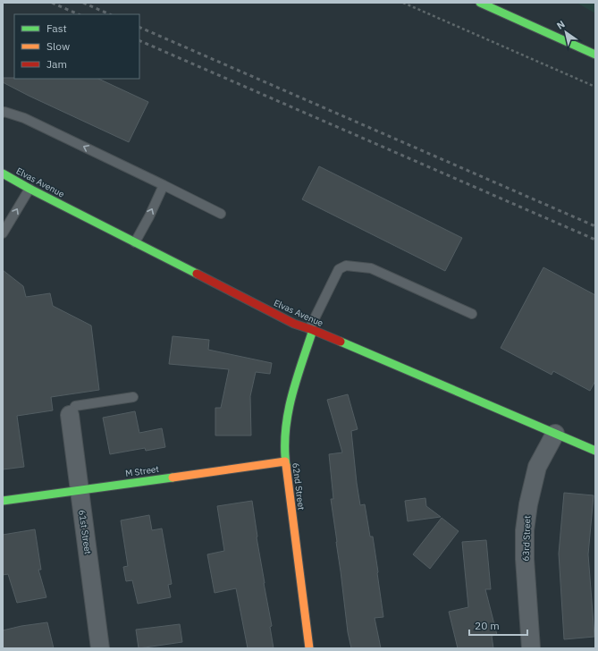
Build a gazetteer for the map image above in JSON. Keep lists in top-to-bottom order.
{
  "streets": {
    "street": [
      "Elvas Avenue",
      "M Street",
      "62nd Street",
      "61st Street",
      "63rd Street"
    ]
  },
  "crossings": [
    ["Elvas Avenue", "62nd Street"],
    ["Elvas Avenue", "63rd Street"],
    ["M Street", "62nd Street"],
    ["M Street", "61st Street"]
  ],
  "legend": ["Fast", "Slow", "Jam"],
  "scale_bar": "20 m",
  "north": "top left"
}
